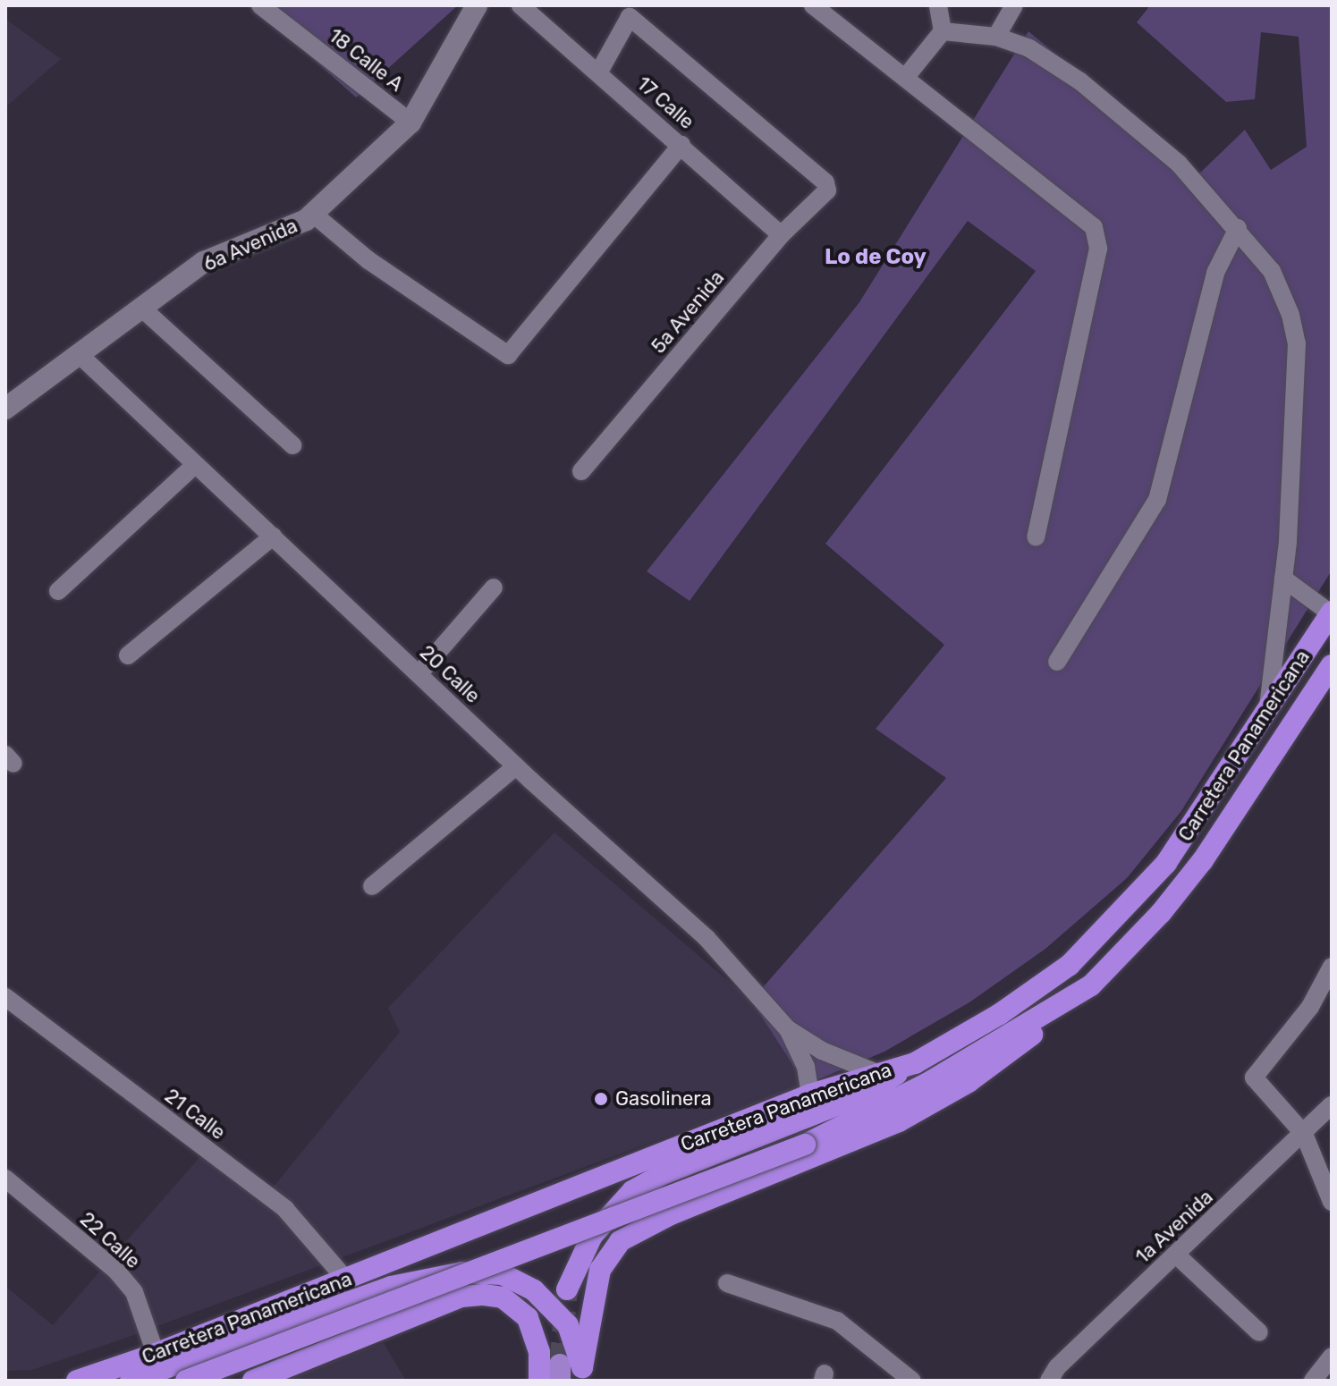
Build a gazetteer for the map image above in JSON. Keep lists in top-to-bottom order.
{
  "streets": {
    "highway": ["Carretera Panamericana"],
    "street": [
      "18 Calle A",
      "17 Calle",
      "6a Avenida",
      "5a Avenida",
      "20 Calle",
      "21 Calle",
      "1a Avenida",
      "22 Calle"
    ]
  },
  "crossings": [
    ["18 Calle A", "6a Avenida"],
    ["17 Calle", "5a Avenida"],
    ["6a Avenida", "20 Calle"],
    ["20 Calle", "Carretera Panamericana"],
    ["Carretera Panamericana", "21 Calle"],
    ["Carretera Panamericana", "22 Calle"]
  ],
  "districts": ["Lo de Coy"],
  "places": ["Gasolinera"]
}
